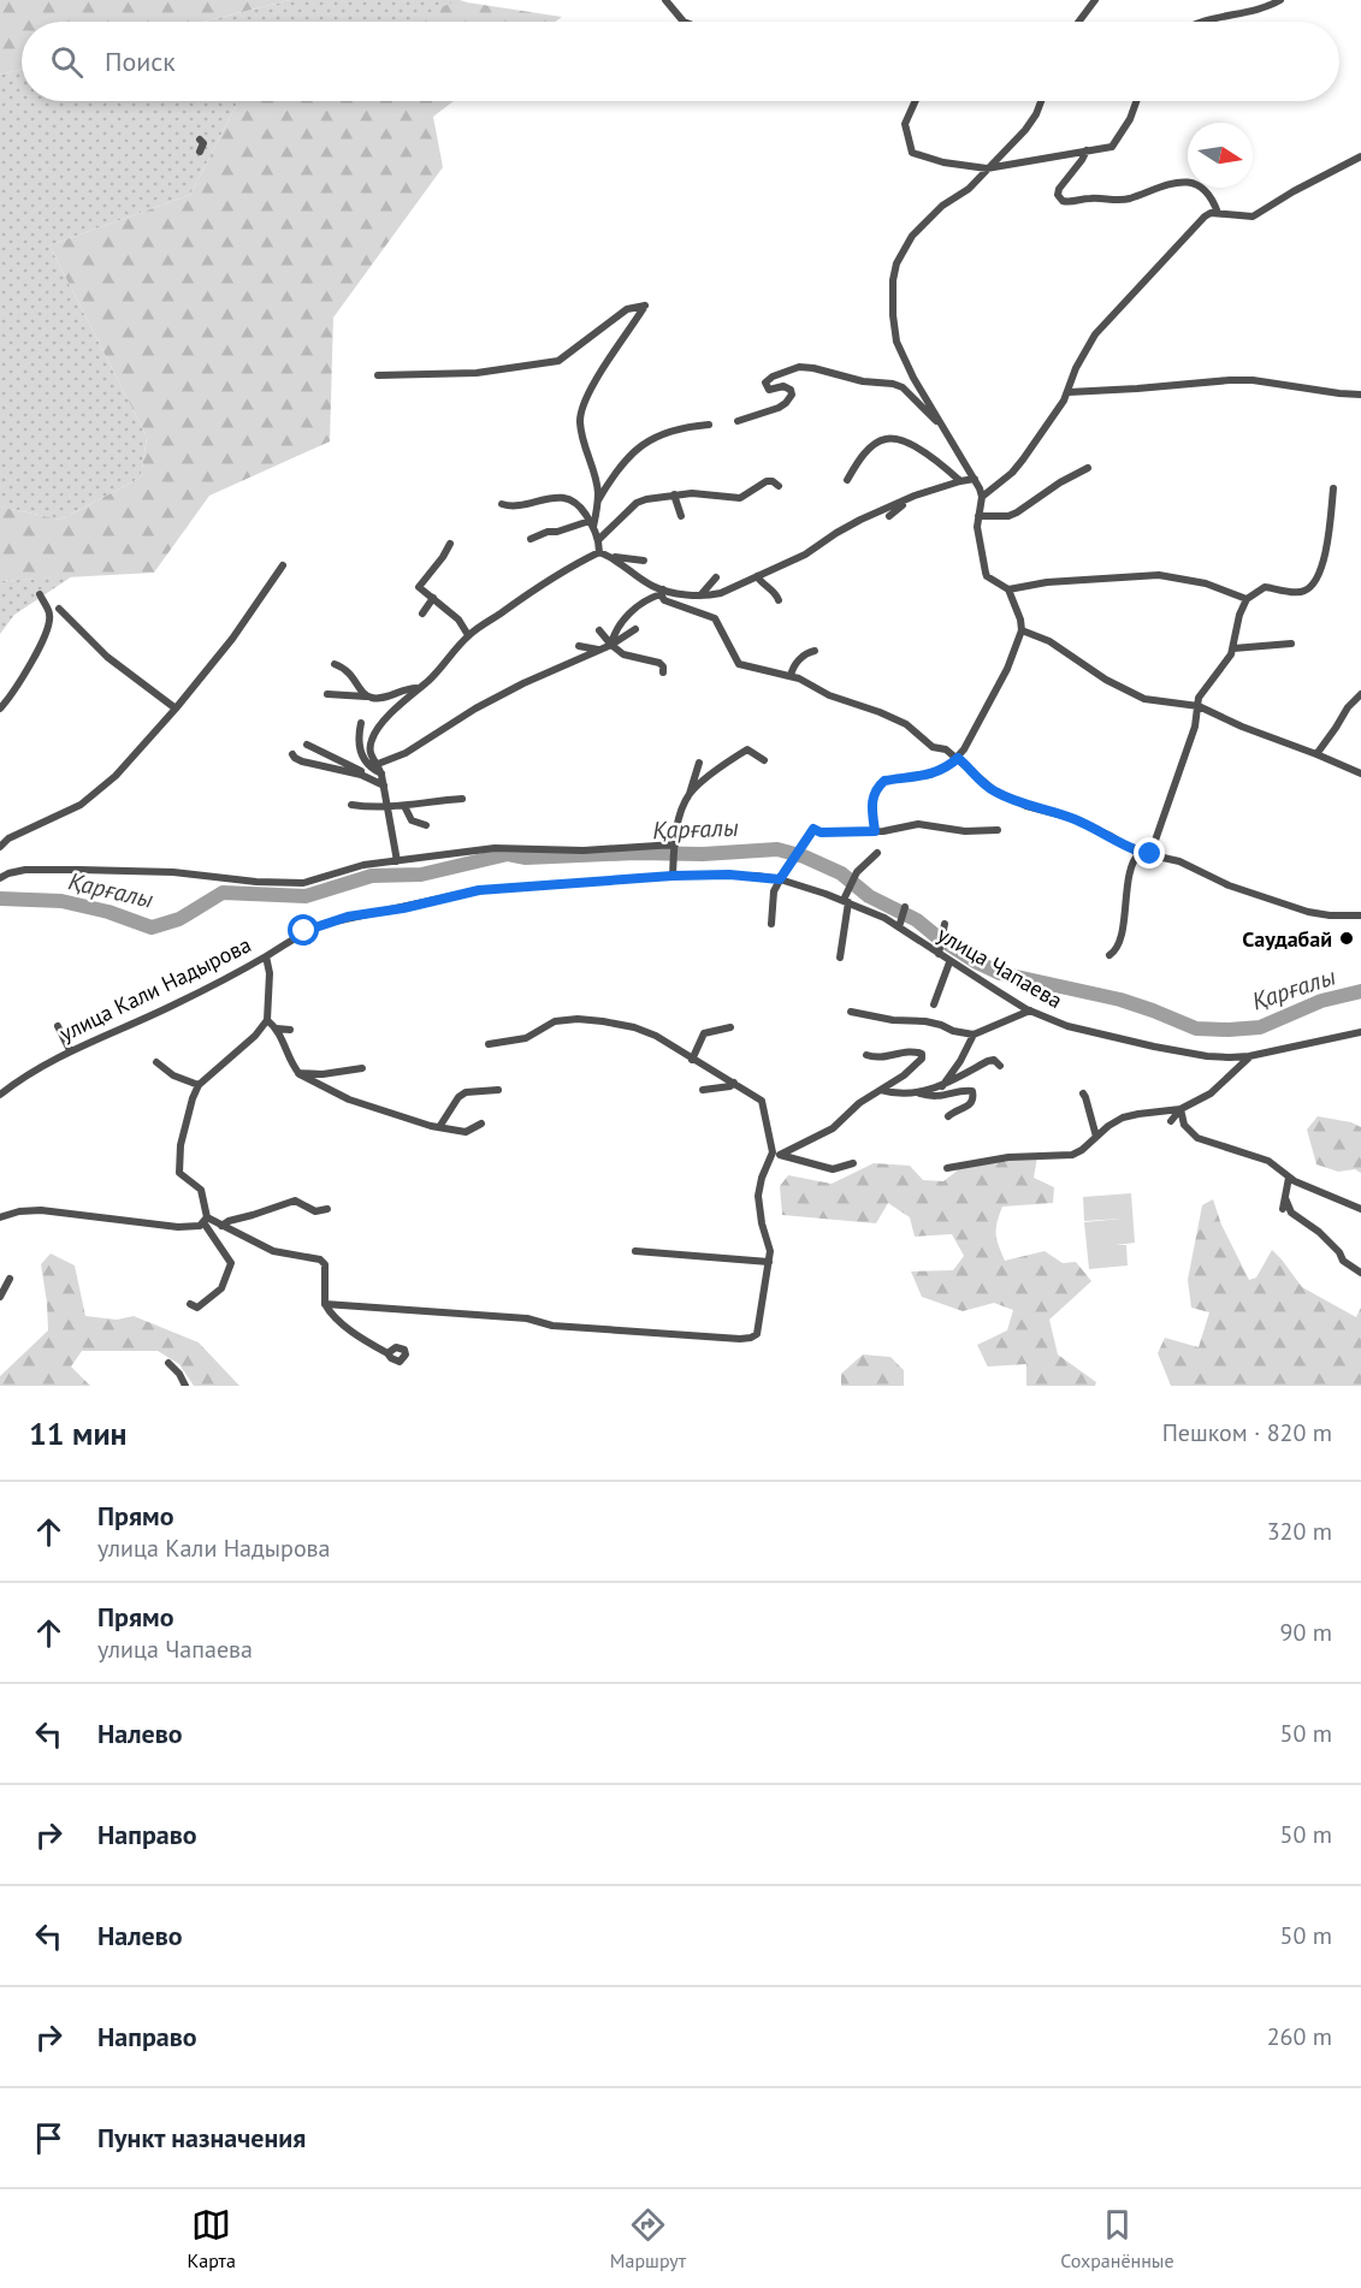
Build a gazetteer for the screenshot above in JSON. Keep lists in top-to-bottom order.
{
  "streets": {
    "street": ["улица Чапаева", "улица Кали Надырова"]
  },
  "crossings": [
    ["улица Чапаева", "улица Кали Надырова"]
  ],
  "water": ["Қарғалы"],
  "places": ["Саудабай"],
  "north": "right",
  "page": {
    "search": "Поиск",
    "heading": ["11 мин", "Пешком · 820 m"],
    "list": [
      ["Прямо", "улица Кали Надырова", "320 m"],
      ["Прямо", "улица Чапаева", "90 m"],
      ["Налево", "50 m"],
      ["Направо", "50 m"],
      ["Налево", "50 m"],
      ["Направо", "260 m"],
      "Пункт назначения"
    ],
    "nav": ["Карта", "Маршрут", "Сохранённые"]
  }
}
